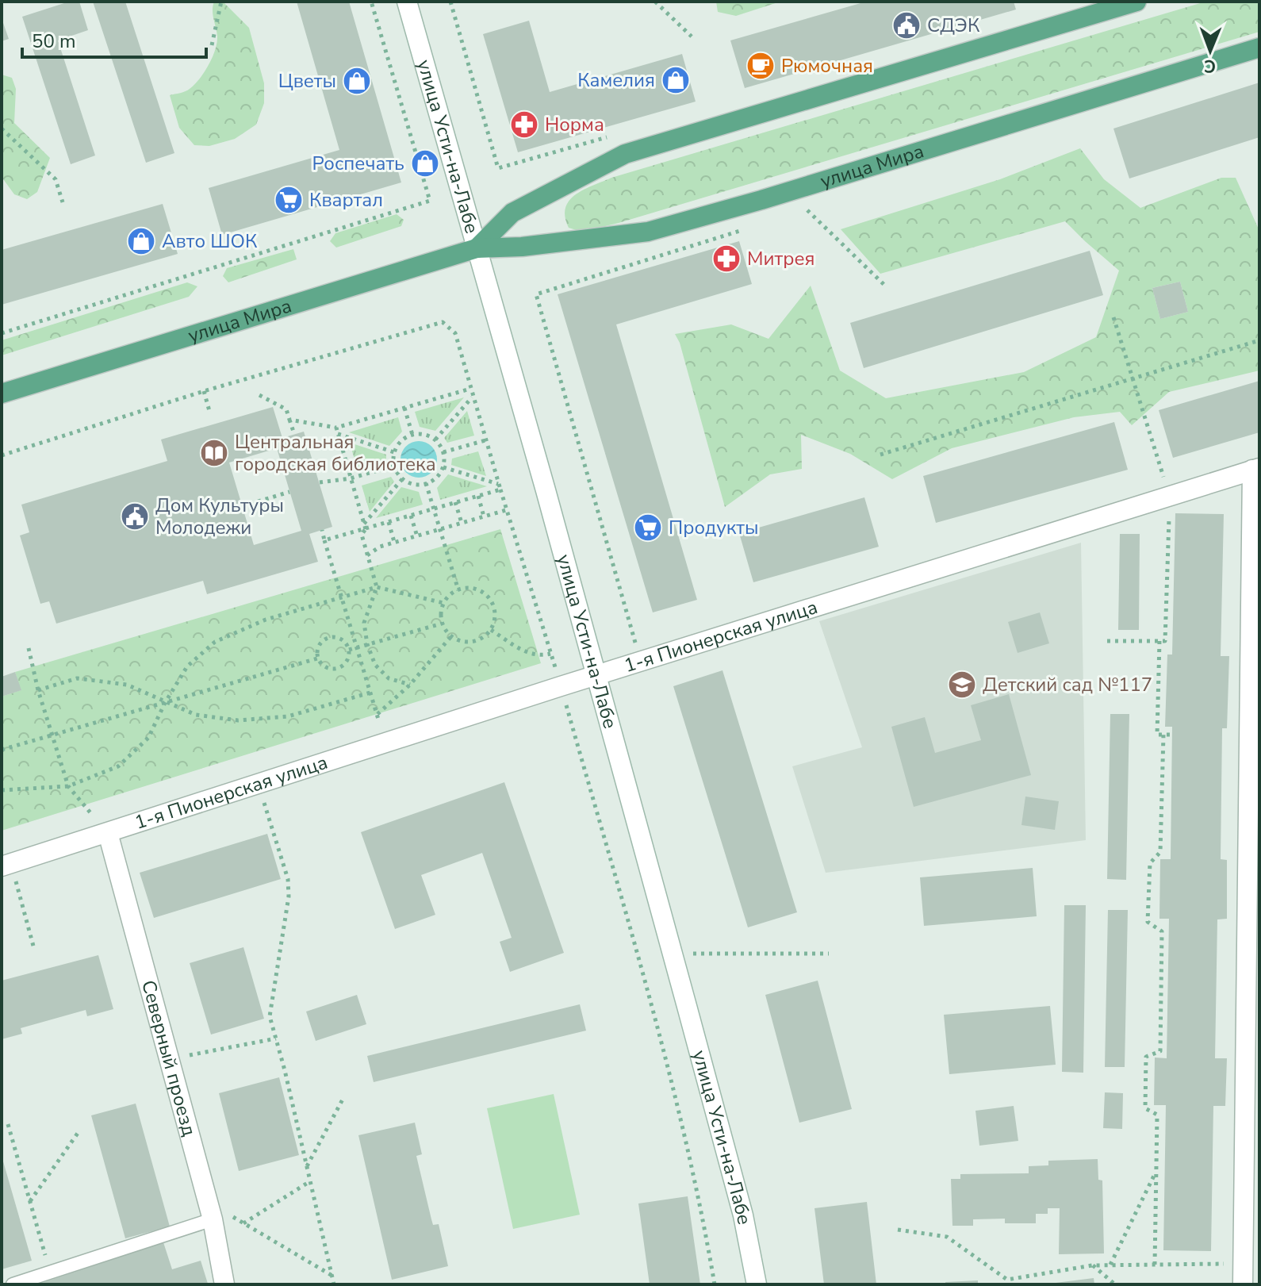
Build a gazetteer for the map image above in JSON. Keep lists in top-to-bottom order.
{
  "streets": {
    "main road": ["улица Мира"],
    "street": ["улица Усти-на-Лабе", "1-я Пионерская улица", "Северный проезд"]
  },
  "crossings": [
    ["улица Усти-на-Лабе", "улица Мира"],
    ["улица Усти-на-Лабе", "1-я Пионерская улица"],
    ["1-я Пионерская улица", "Северный проезд"]
  ],
  "places": {
    "public building": ["СДЭК", "Дом Культуры Молодежи"],
    "cafe": ["Рюмочная"],
    "shop": [
      "Камелия",
      "Цветы",
      "Роспечать",
      "Авто ШОК"
    ],
    "pharmacy": ["Норма", "Митрея"],
    "supermarket": ["Квартал", "Продукты"],
    "library": ["Центральная городская библиотека"],
    "school or university": ["Детский сад №117"]
  },
  "scale_bar": "50 m",
  "north": "bottom"
}
